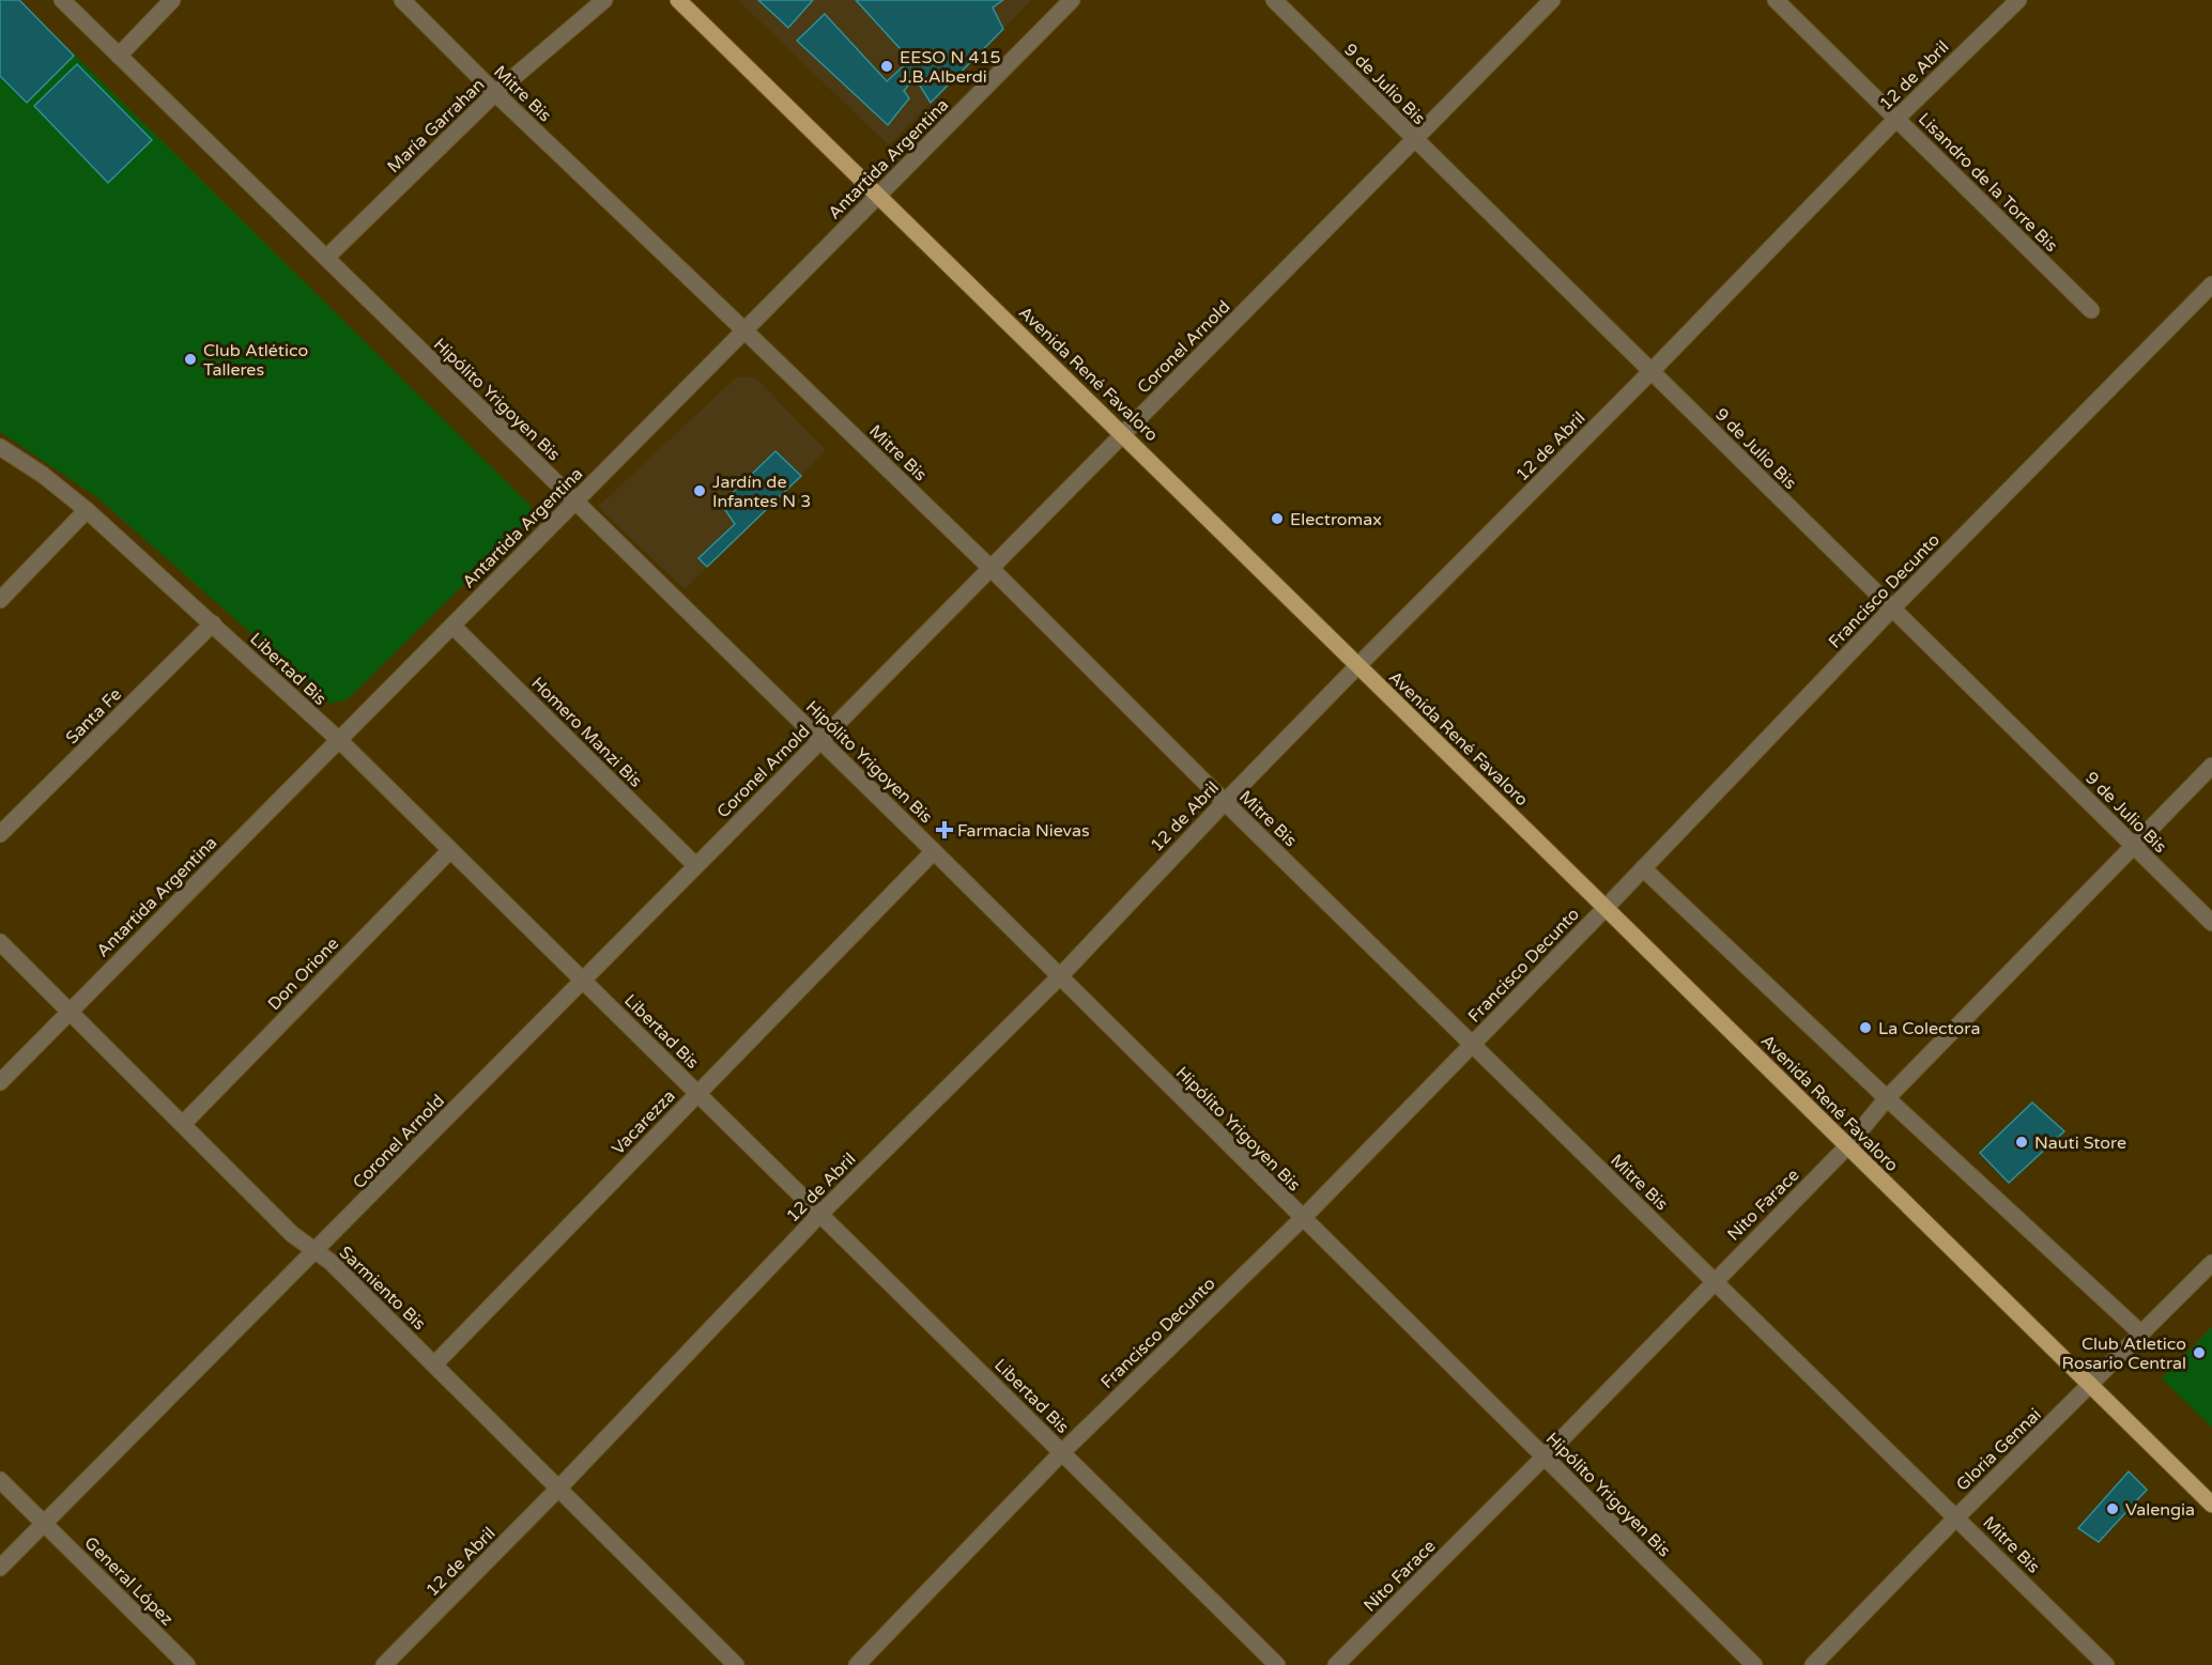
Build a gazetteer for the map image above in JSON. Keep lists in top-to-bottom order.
{
  "streets": {
    "main road": ["Avenida René Favaloro"],
    "street": [
      "12 de Abril",
      "9 de Julio Bis",
      "Mitre Bis",
      "María Garrahan",
      "Antartida Argentina",
      "Lisandro de la Torre Bis",
      "Coronel Arnold",
      "Hipólito Yrigoyen Bis",
      "Francisco Decunto",
      "Libertad Bis",
      "Santa Fe",
      "Homero Manzi Bis",
      "Don Orione",
      "Vacarezza",
      "Nito Farace",
      "Sarmiento Bis",
      "Gloria Gennai",
      "General López"
    ]
  },
  "crossings": [
    ["12 de Abril", "9 de Julio Bis"],
    ["12 de Abril", "Mitre Bis"],
    ["12 de Abril", "Lisandro de la Torre Bis"],
    ["12 de Abril", "Avenida René Favaloro"],
    ["12 de Abril", "Hipólito Yrigoyen Bis"],
    ["12 de Abril", "Libertad Bis"],
    ["12 de Abril", "Sarmiento Bis"],
    ["9 de Julio Bis", "Coronel Arnold"],
    ["9 de Julio Bis", "Francisco Decunto"],
    ["9 de Julio Bis", "Nito Farace"],
    ["Mitre Bis", "María Garrahan"],
    ["Mitre Bis", "Antartida Argentina"],
    ["Mitre Bis", "Coronel Arnold"],
    ["Mitre Bis", "Francisco Decunto"],
    ["Mitre Bis", "Nito Farace"],
    ["Mitre Bis", "Gloria Gennai"],
    ["María Garrahan", "Hipólito Yrigoyen Bis"],
    ["Antartida Argentina", "Avenida René Favaloro"],
    ["Antartida Argentina", "Hipólito Yrigoyen Bis"],
    ["Antartida Argentina", "Libertad Bis"],
    ["Antartida Argentina", "Homero Manzi Bis"],
    ["Antartida Argentina", "Sarmiento Bis"],
    ["Coronel Arnold", "Avenida René Favaloro"],
    ["Coronel Arnold", "Hipólito Yrigoyen Bis"],
    ["Coronel Arnold", "Libertad Bis"],
    ["Coronel Arnold", "Homero Manzi Bis"],
    ["Coronel Arnold", "Sarmiento Bis"],
    ["Coronel Arnold", "General López"],
    ["Avenida René Favaloro", "Francisco Decunto"],
    ["Avenida René Favaloro", "Nito Farace"],
    ["Avenida René Favaloro", "Gloria Gennai"],
    ["Hipólito Yrigoyen Bis", "Francisco Decunto"],
    ["Hipólito Yrigoyen Bis", "Vacarezza"],
    ["Hipólito Yrigoyen Bis", "Nito Farace"],
    ["Francisco Decunto", "Libertad Bis"],
    ["Libertad Bis", "Santa Fe"],
    ["Libertad Bis", "Don Orione"],
    ["Libertad Bis", "Vacarezza"],
    ["Don Orione", "Sarmiento Bis"],
    ["Vacarezza", "Sarmiento Bis"]
  ],
  "places": {
    "other": [
      "EESO N 415 J.B.Alberdi",
      "Club Atlético Talleres",
      "Jardín de Infantes N 3",
      "Electromax",
      "La Colectora",
      "Nauti Store",
      "Club Atletico Rosario Central",
      "Valengia"
    ],
    "health": ["Farmacia Nievas"]
  }
}
